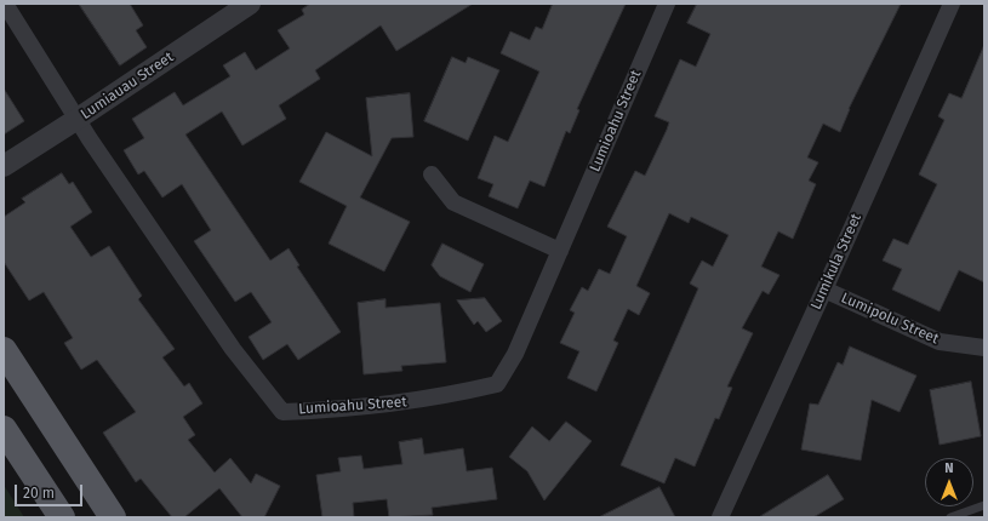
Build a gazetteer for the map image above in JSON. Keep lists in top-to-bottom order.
{
  "streets": {
    "street": [
      "Lumiauau Street",
      "Lumioahu Street",
      "Lumikula Street",
      "Lumipolu Street"
    ]
  },
  "crossings": [
    ["Lumiauau Street", "Lumioahu Street"],
    ["Lumikula Street", "Lumipolu Street"]
  ],
  "scale_bar": "20 m",
  "north": "top"
}
